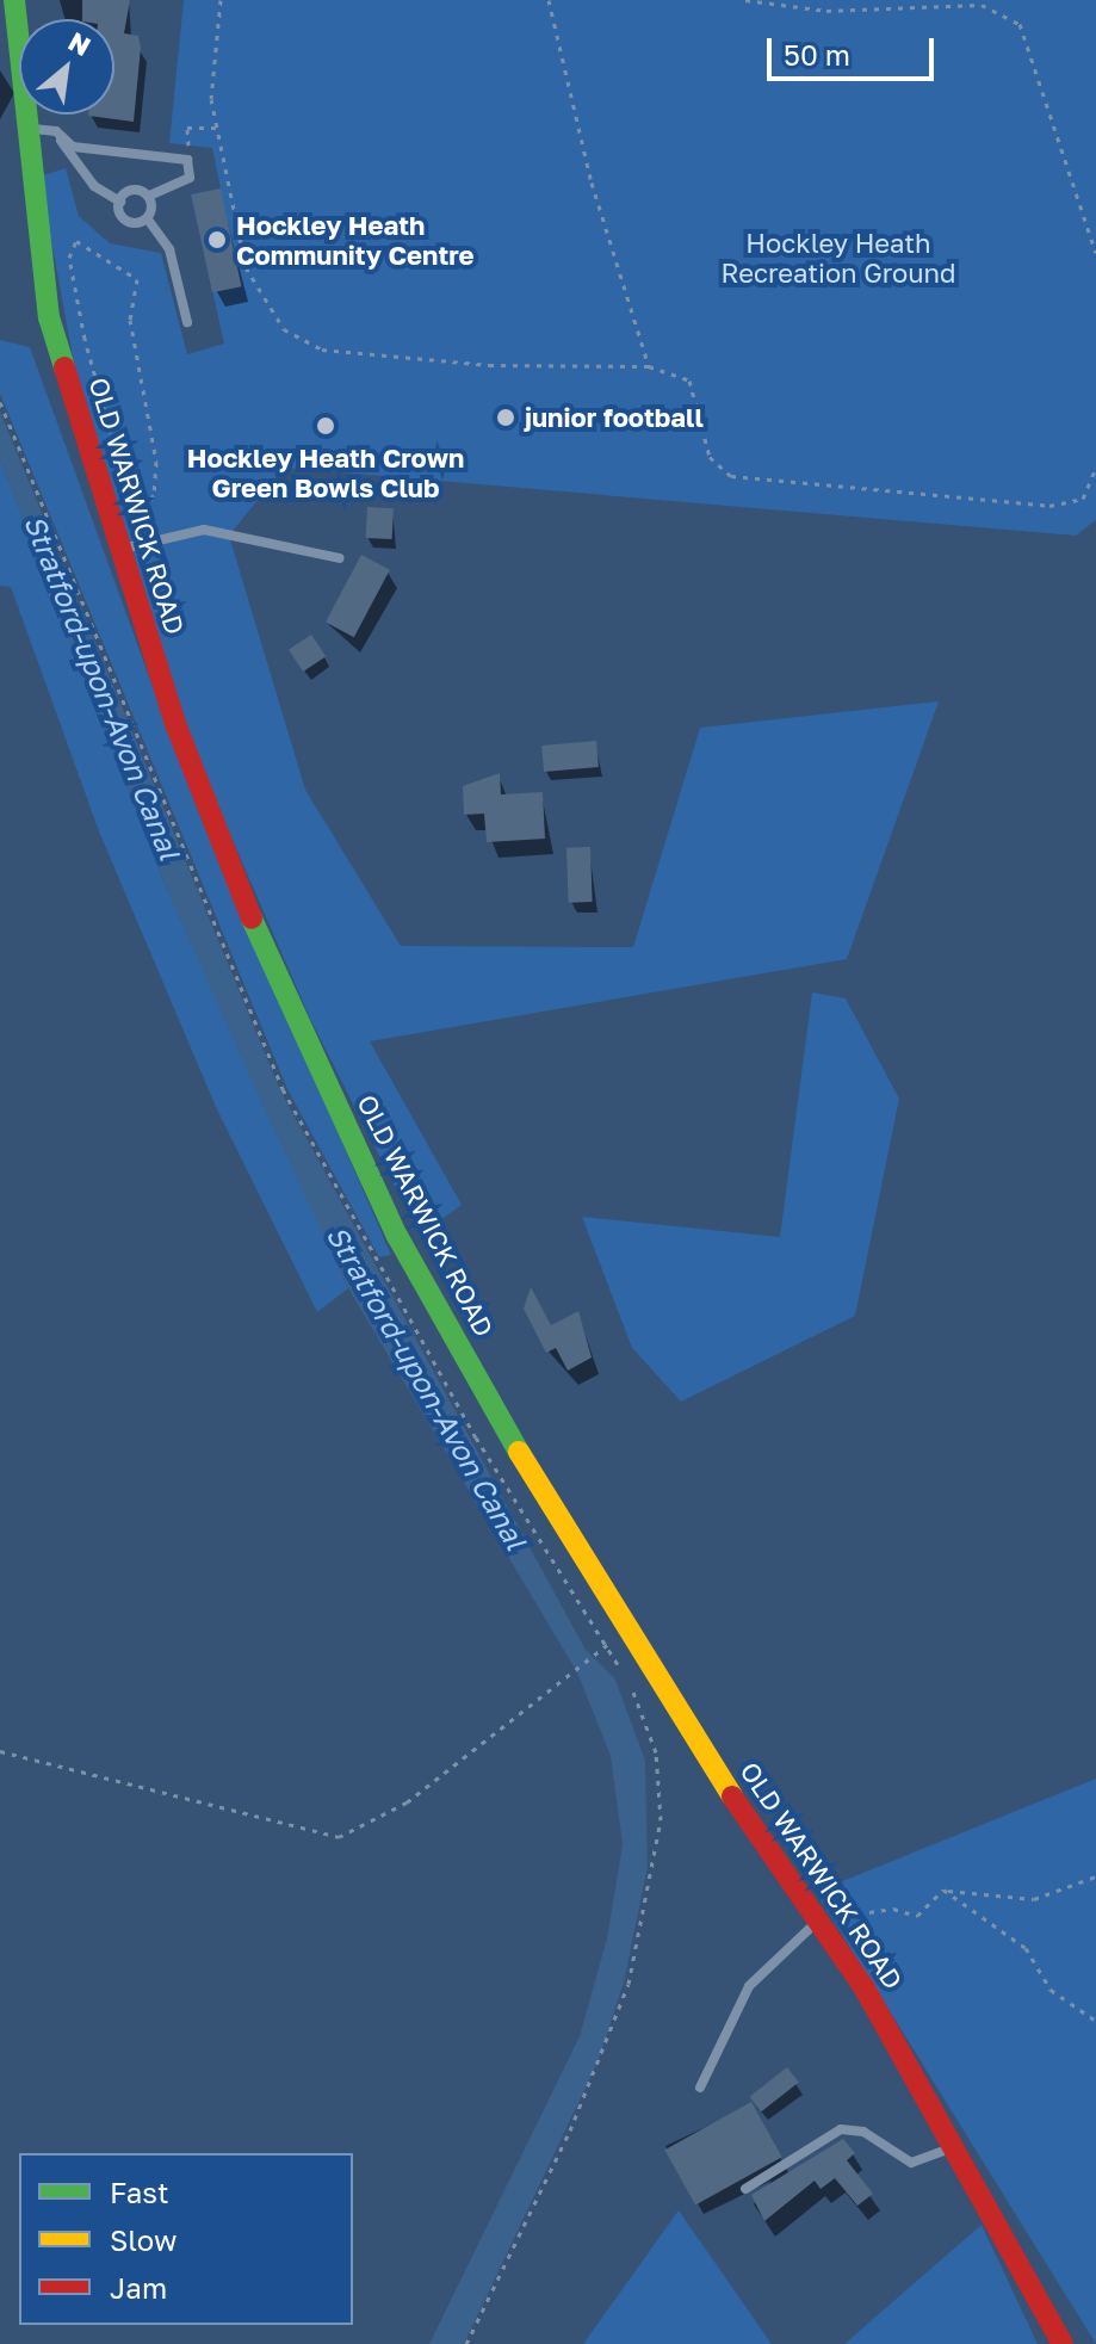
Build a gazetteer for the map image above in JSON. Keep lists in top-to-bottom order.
{
  "streets": {
    "main road": ["OLD WARWICK ROAD"]
  },
  "water": ["Stratford-upon-Avon Canal"],
  "parks": ["Hockley Heath Recreation Ground"],
  "places": ["Hockley Heath Community Centre", "junior football", "Hockley Heath Crown Green Bowls Club"],
  "legend": ["Fast", "Slow", "Jam"],
  "scale_bar": "50 m",
  "north": "top right"
}
